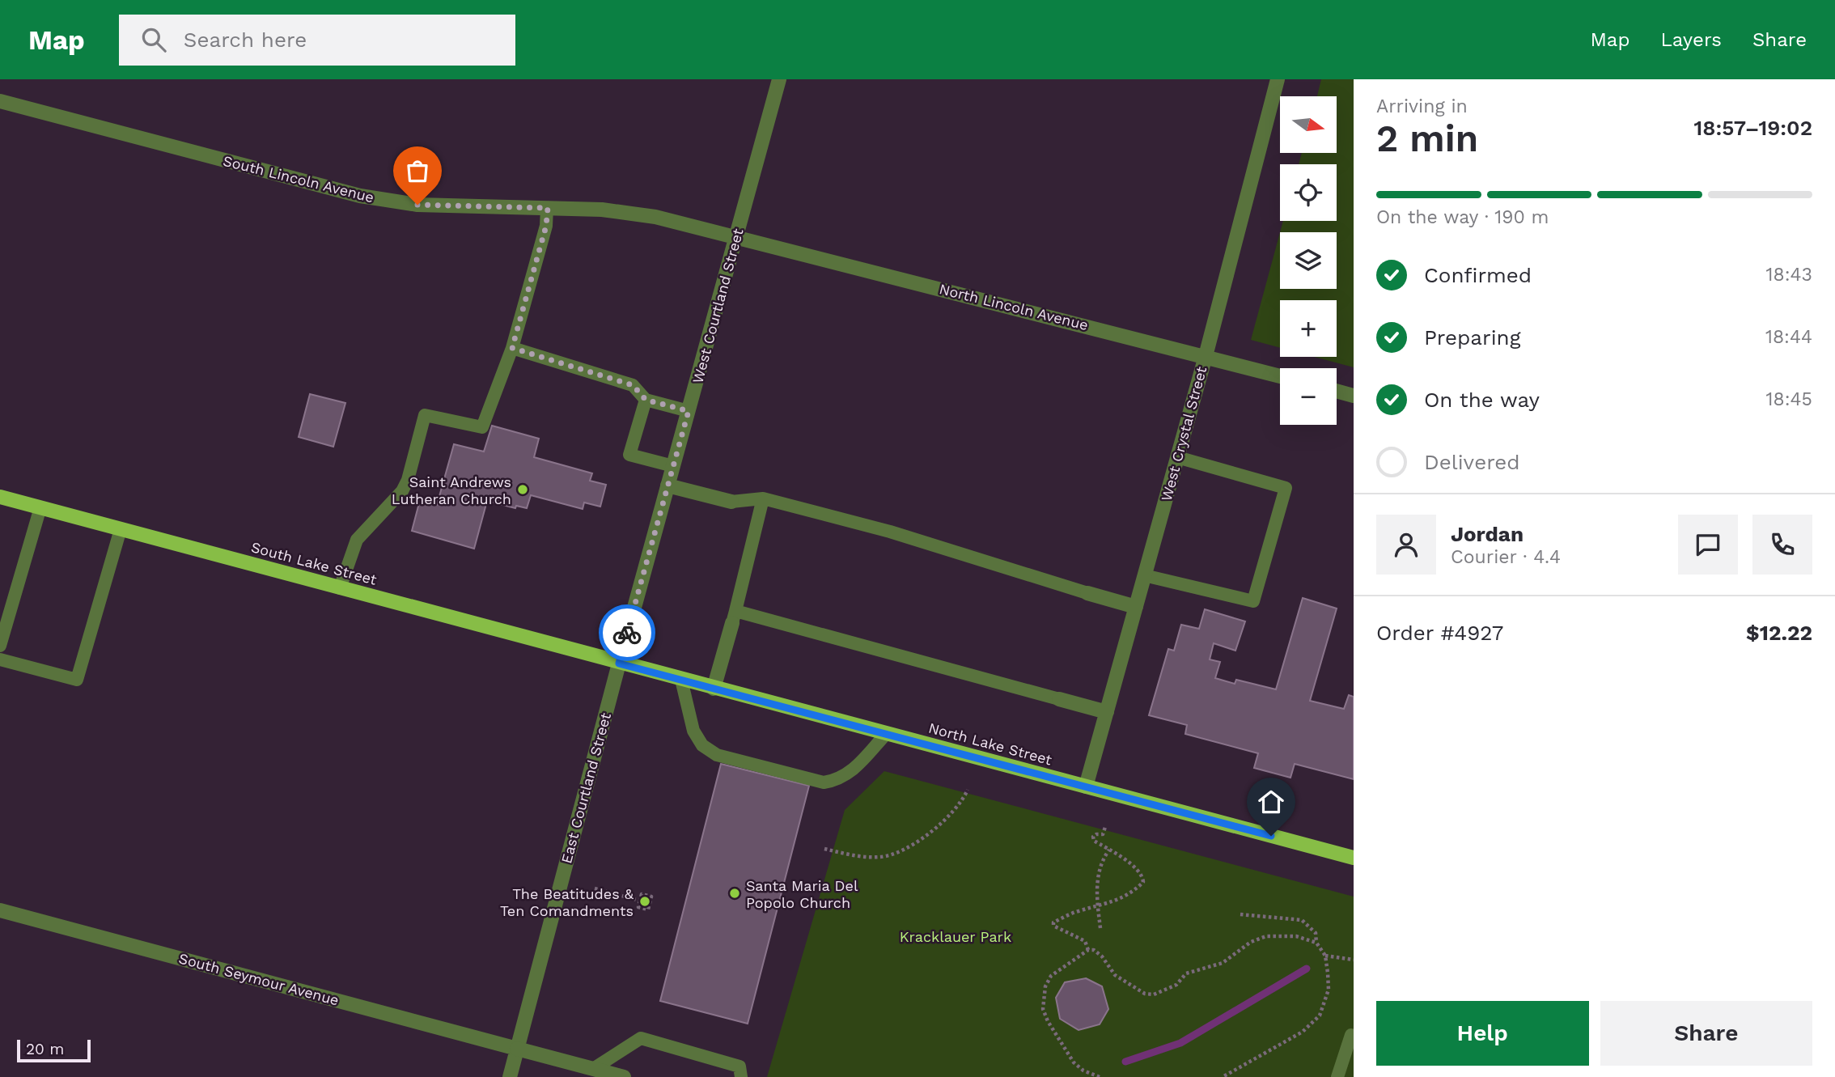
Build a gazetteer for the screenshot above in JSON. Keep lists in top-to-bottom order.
{
  "streets": {
    "main road": ["South Lake Street", "North Lake Street"],
    "street": [
      "South Lincoln Avenue",
      "West Courtland Street",
      "North Lincoln Avenue",
      "West Crystal Street",
      "East Courtland Street",
      "South Seymour Avenue"
    ]
  },
  "crossings": [
    ["South Lincoln Avenue", "West Courtland Street"],
    ["South Lincoln Avenue", "North Lincoln Avenue"],
    ["West Courtland Street", "North Lincoln Avenue"],
    ["West Courtland Street", "South Lake Street"],
    ["West Courtland Street", "North Lake Street"],
    ["West Courtland Street", "East Courtland Street"],
    ["North Lincoln Avenue", "West Crystal Street"],
    ["West Crystal Street", "North Lake Street"],
    ["South Lake Street", "North Lake Street"],
    ["South Lake Street", "East Courtland Street"],
    ["North Lake Street", "East Courtland Street"],
    ["East Courtland Street", "South Seymour Avenue"]
  ],
  "parks": ["Kracklauer Park"],
  "places": ["Saint Andrews Lutheran Church", "Santa Maria Del Popolo Church", "The Beatitudes & Ten Comandments"],
  "scale_bar": "20 m",
  "north": "right",
  "page": {
    "header": "Map",
    "search": "Search here",
    "nav": ["Map", "Layers", "Share"],
    "heading": ["2 min", "Arriving in", "18:57–19:02"],
    "panel": [
      "Jordan",
      "Courier · 4.4",
      "Order #4927",
      "$12.22"
    ],
    "map_buttons": ["+", "−"],
    "bar": "On the way · 190 m",
    "list": [
      ["Confirmed", "18:43"],
      ["Preparing", "18:44"],
      ["On the way", "18:45"],
      "Delivered"
    ],
    "buttons": ["Help", "Share"],
    "scale": "20 m"
  }
}
